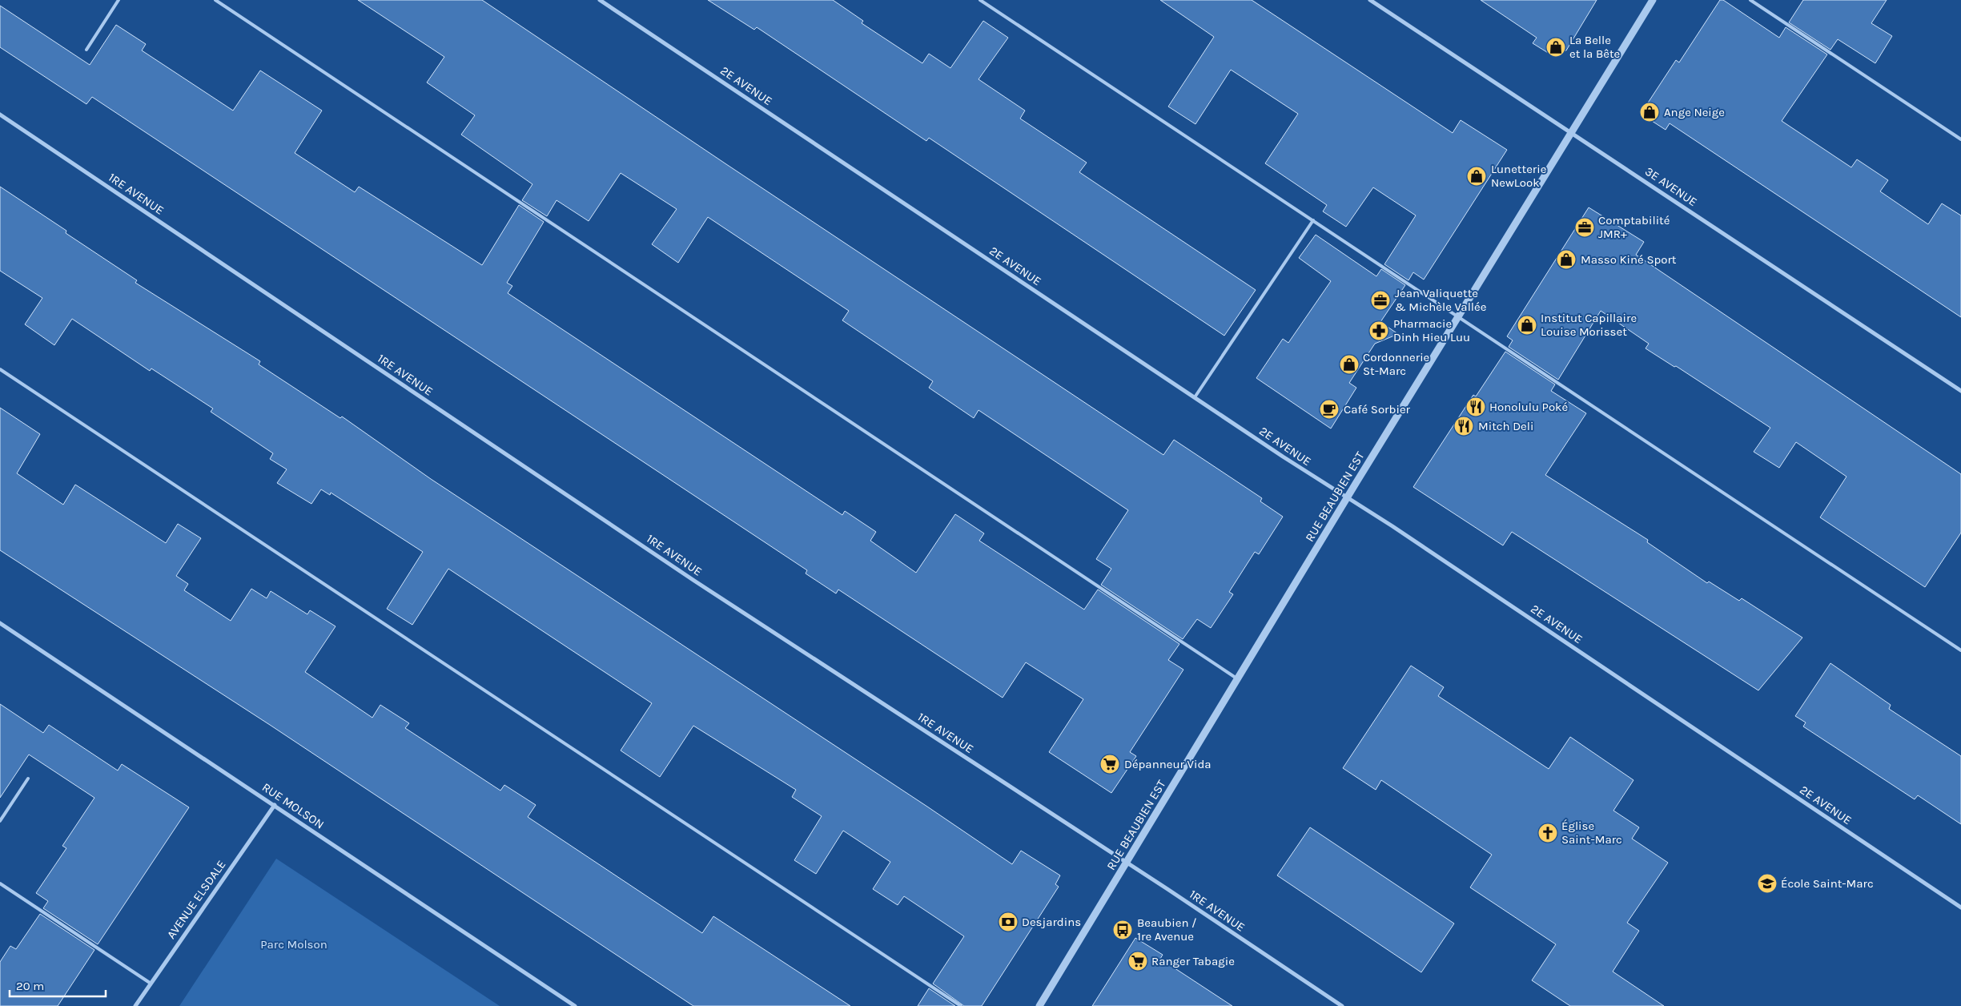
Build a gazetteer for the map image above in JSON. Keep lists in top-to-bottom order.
{
  "streets": {
    "street": [
      "2E AVENUE",
      "3E AVENUE",
      "1RE AVENUE",
      "RUE BEAUBIEN EST",
      "RUE MOLSON",
      "AVENUE ELSDALE"
    ]
  },
  "crossings": [
    ["2E AVENUE", "RUE BEAUBIEN EST"],
    ["3E AVENUE", "RUE BEAUBIEN EST"],
    ["1RE AVENUE", "RUE BEAUBIEN EST"],
    ["RUE MOLSON", "AVENUE ELSDALE"]
  ],
  "parks": ["Parc Molson"],
  "places": {
    "shop": [
      "La Belle et la Bête",
      "Ange Neige",
      "Lunetterie NewLook",
      "Masso Kiné Sport",
      "Institut Capillaire Louise Morisset",
      "Cordonnerie St-Marc"
    ],
    "office": ["Comptabilité JMR+", "Jean Valiquette & Michèle Vallée"],
    "pharmacy": ["Pharmacie Dinh Hieu Luu"],
    "restaurant": ["Honolulu Poké", "Mitch Deli"],
    "cafe": ["Café Sorbier"],
    "supermarket": ["Dépanneur Vida", "Ranger Tabagie"],
    "church": ["Église Saint-Marc"],
    "school or university": ["École Saint-Marc"],
    "bank": ["Desjardins"],
    "bus stop": ["Beaubien / 1re Avenue"]
  },
  "scale_bar": "20 m"
}
